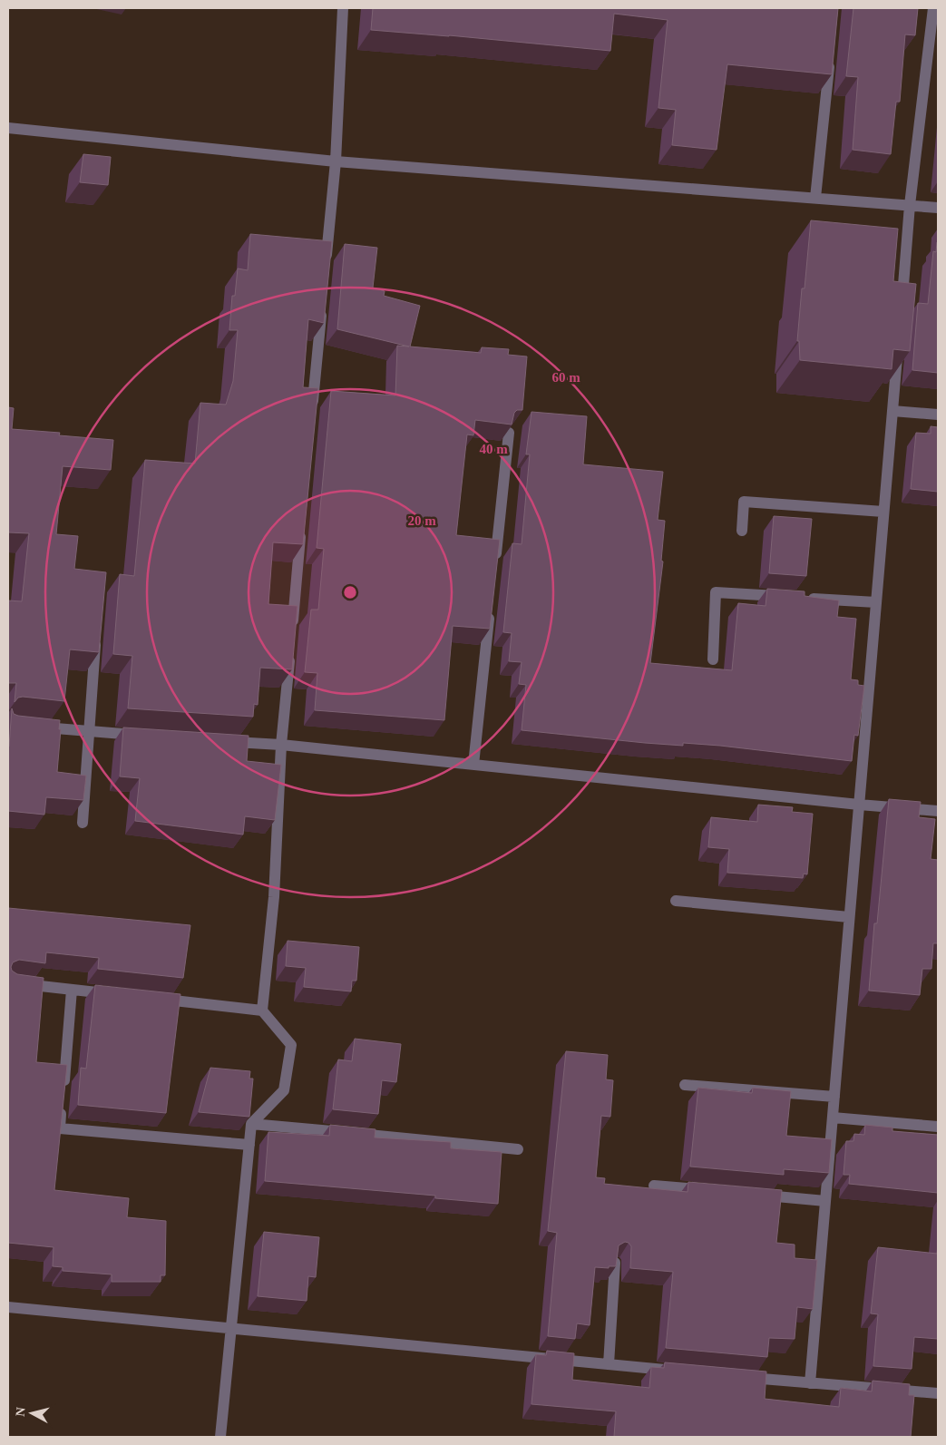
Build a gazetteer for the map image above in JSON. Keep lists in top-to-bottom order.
{
  "north": "left",
  "rings": ["60 m", "40 m", "20 m"]
}
